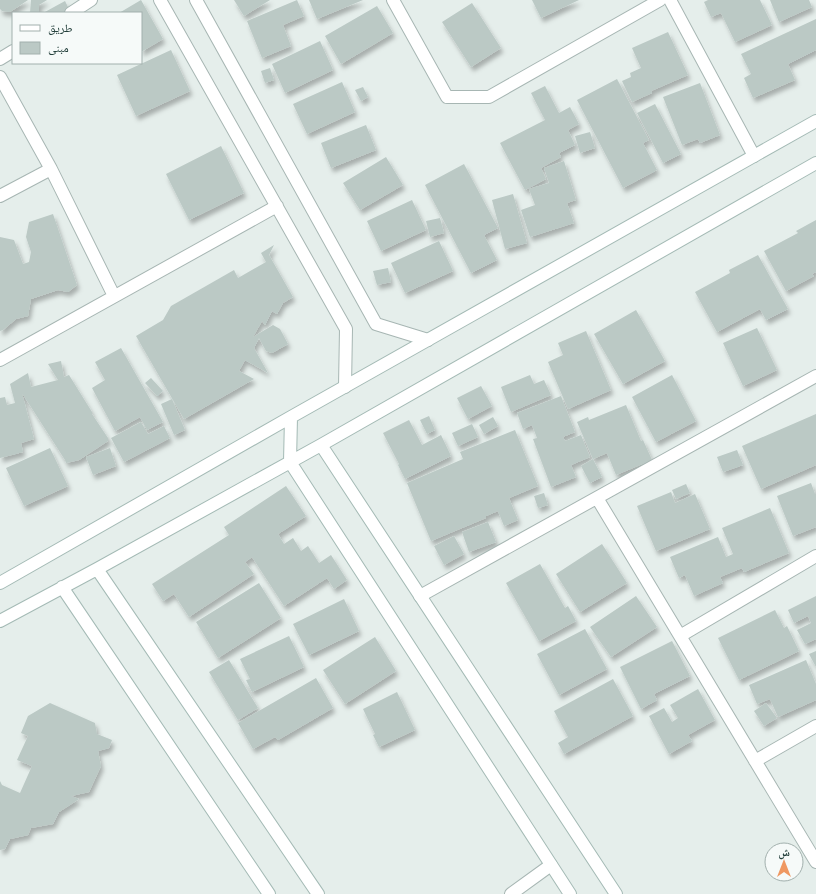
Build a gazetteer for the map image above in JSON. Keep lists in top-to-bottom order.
{
  "legend": ["طريق", "مبنى"],
  "north": "top"
}
